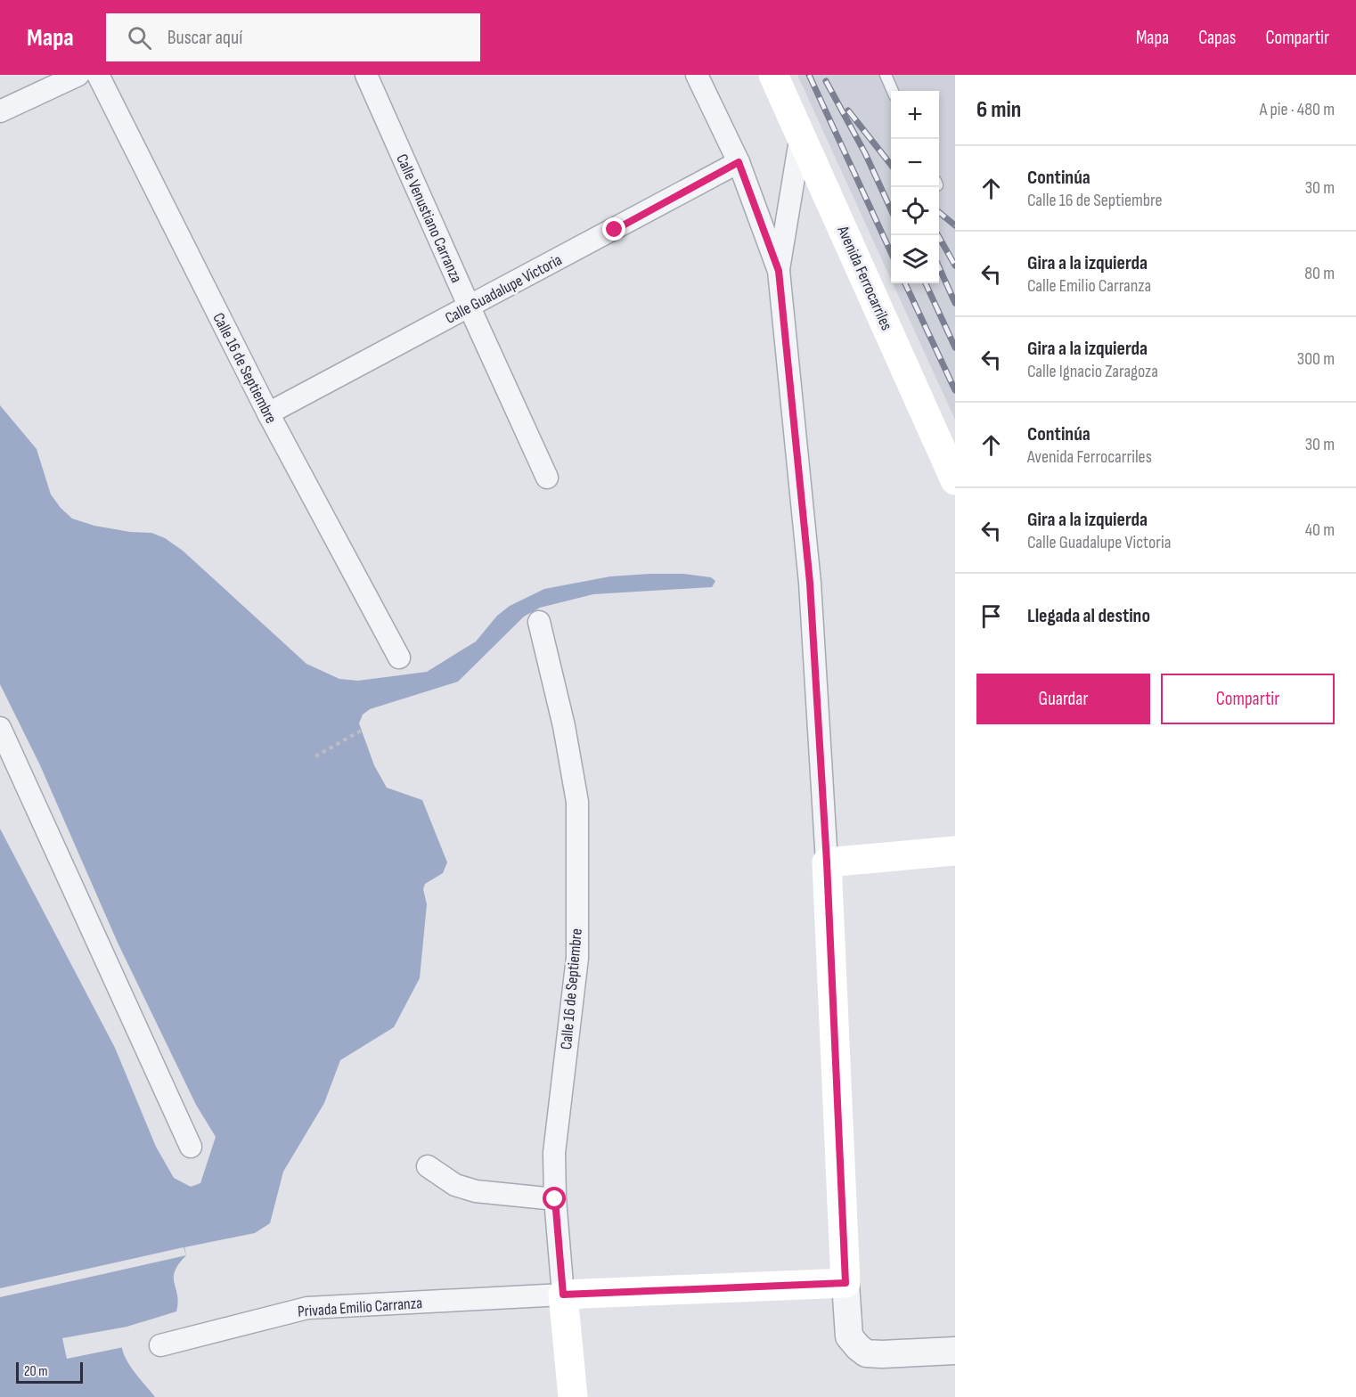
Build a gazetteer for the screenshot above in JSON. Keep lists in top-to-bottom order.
{
  "streets": {
    "main road": ["Avenida Ferrocarriles"],
    "street": [
      "Calle Venustiano Carranza",
      "Calle Guadalupe Victoria",
      "Calle 16 de Septiembre",
      "Privada Emilio Carranza"
    ]
  },
  "crossings": [
    ["Calle Venustiano Carranza", "Calle Guadalupe Victoria"],
    ["Calle Guadalupe Victoria", "Calle 16 de Septiembre"],
    ["Calle 16 de Septiembre", "Privada Emilio Carranza"]
  ],
  "scale_bar": "20 m",
  "page": {
    "header": "Mapa",
    "search": "Buscar aquí",
    "nav": ["Mapa", "Capas", "Compartir"],
    "heading": ["6 min", "A pie · 480 m"],
    "map_buttons": ["+", "−"],
    "list": [
      ["Continúa", "Calle 16 de Septiembre", "30 m"],
      ["Gira a la izquierda", "Calle Emilio Carranza", "80 m"],
      ["Gira a la izquierda", "Calle Ignacio Zaragoza", "300 m"],
      ["Continúa", "Avenida Ferrocarriles", "30 m"],
      ["Gira a la izquierda", "Calle Guadalupe Victoria", "40 m"],
      "Llegada al destino"
    ],
    "buttons": ["Guardar", "Compartir"],
    "scale": "20 m"
  }
}
